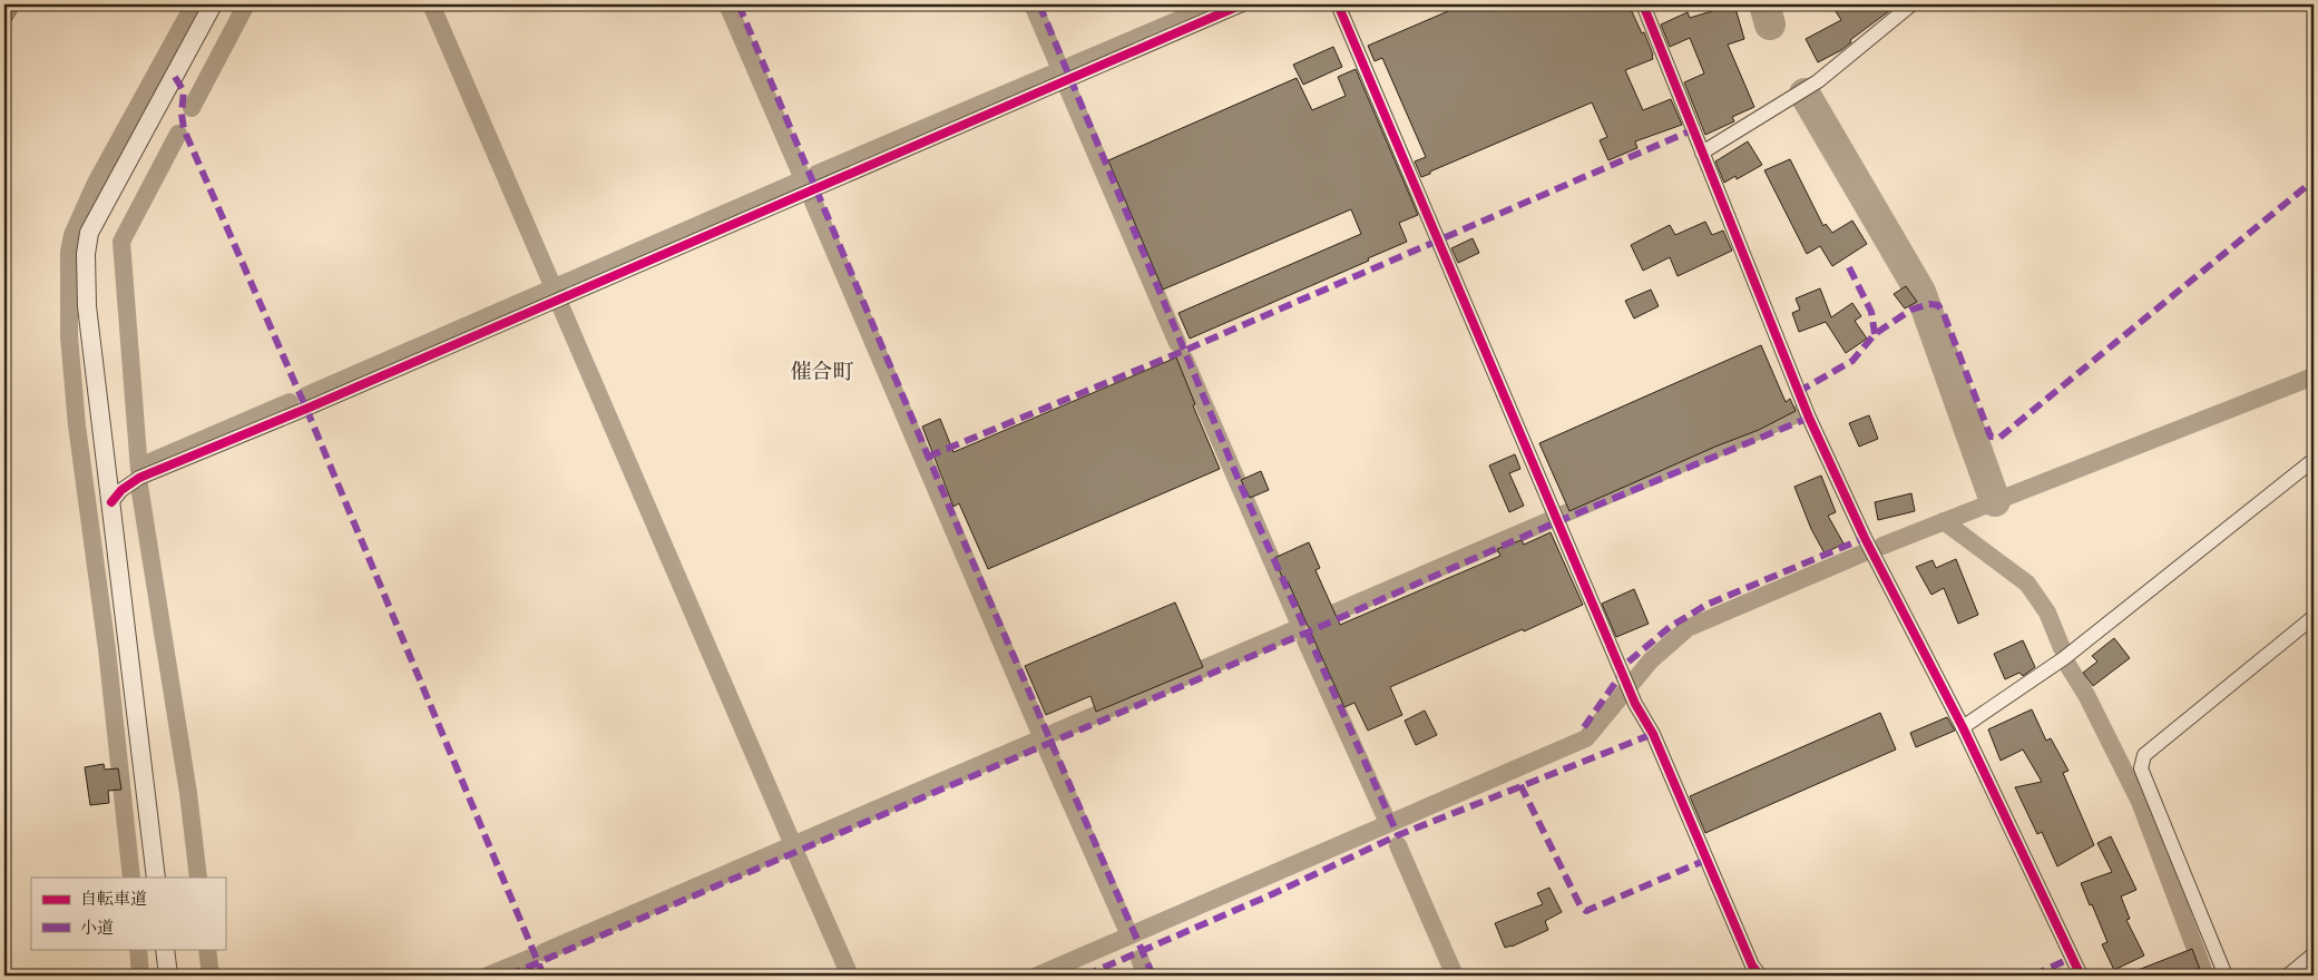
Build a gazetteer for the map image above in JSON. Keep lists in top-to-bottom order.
{
  "districts": ["催合町"],
  "legend": ["自転車道", "小道"]
}
